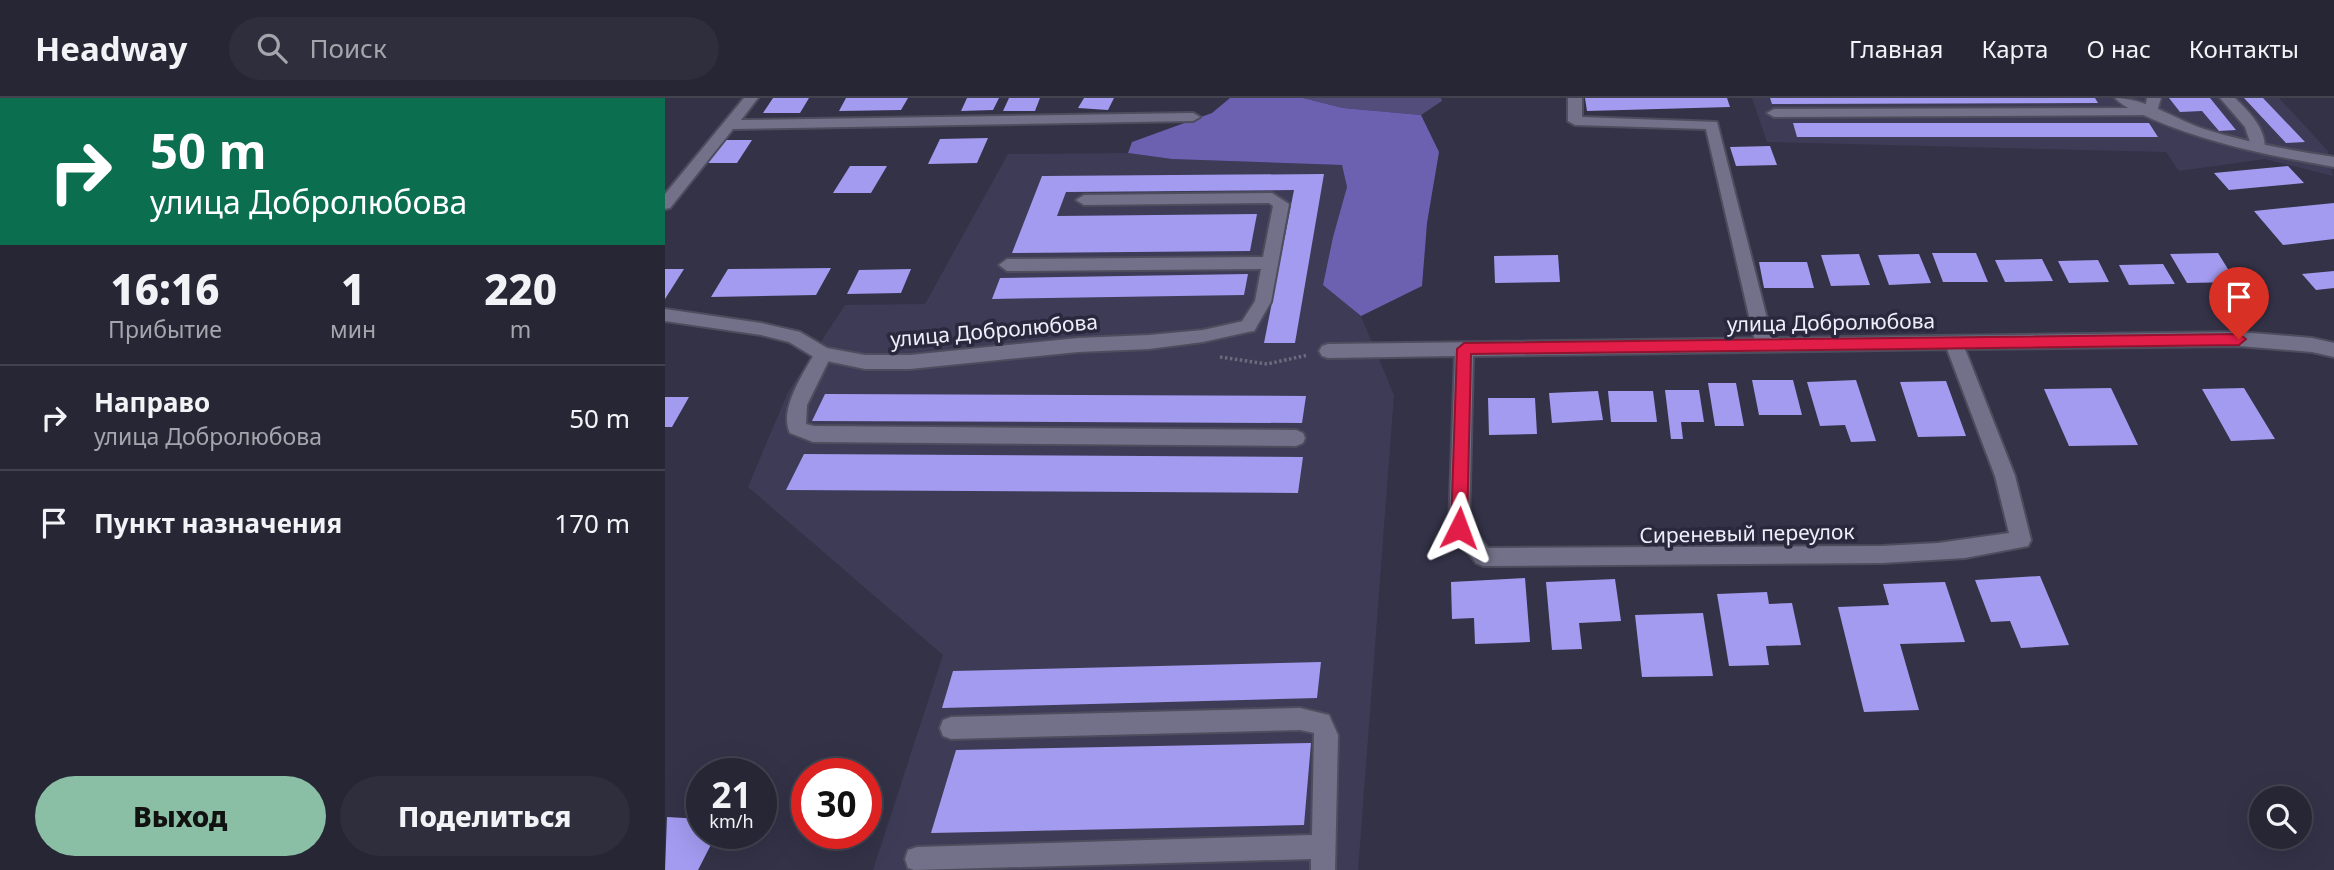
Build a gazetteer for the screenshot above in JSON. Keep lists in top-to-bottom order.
{
  "streets": {
    "street": ["улица Добролюбова", "Сиреневый переулок"]
  },
  "crossings": [
    ["улица Добролюбова", "Сиреневый переулок"]
  ],
  "page": {
    "header": "Headway",
    "search": "Поиск",
    "nav": [
      "Главная",
      "Карта",
      "О нас",
      "Контакты"
    ],
    "turn": ["50 m", "улица Добролюбова"],
    "eta": [
      "16:16",
      "Прибытие",
      "1",
      "мин",
      "220",
      "m"
    ],
    "list": [
      {
        "name": "Направо",
        "note": "улица Добролюбова",
        "value": "50 m"
      },
      {
        "name": "Пункт назначения",
        "value": "170 m"
      }
    ],
    "speed": "21 km/h",
    "limit": "30",
    "buttons": ["Выход", "Поделиться"]
  }
}
